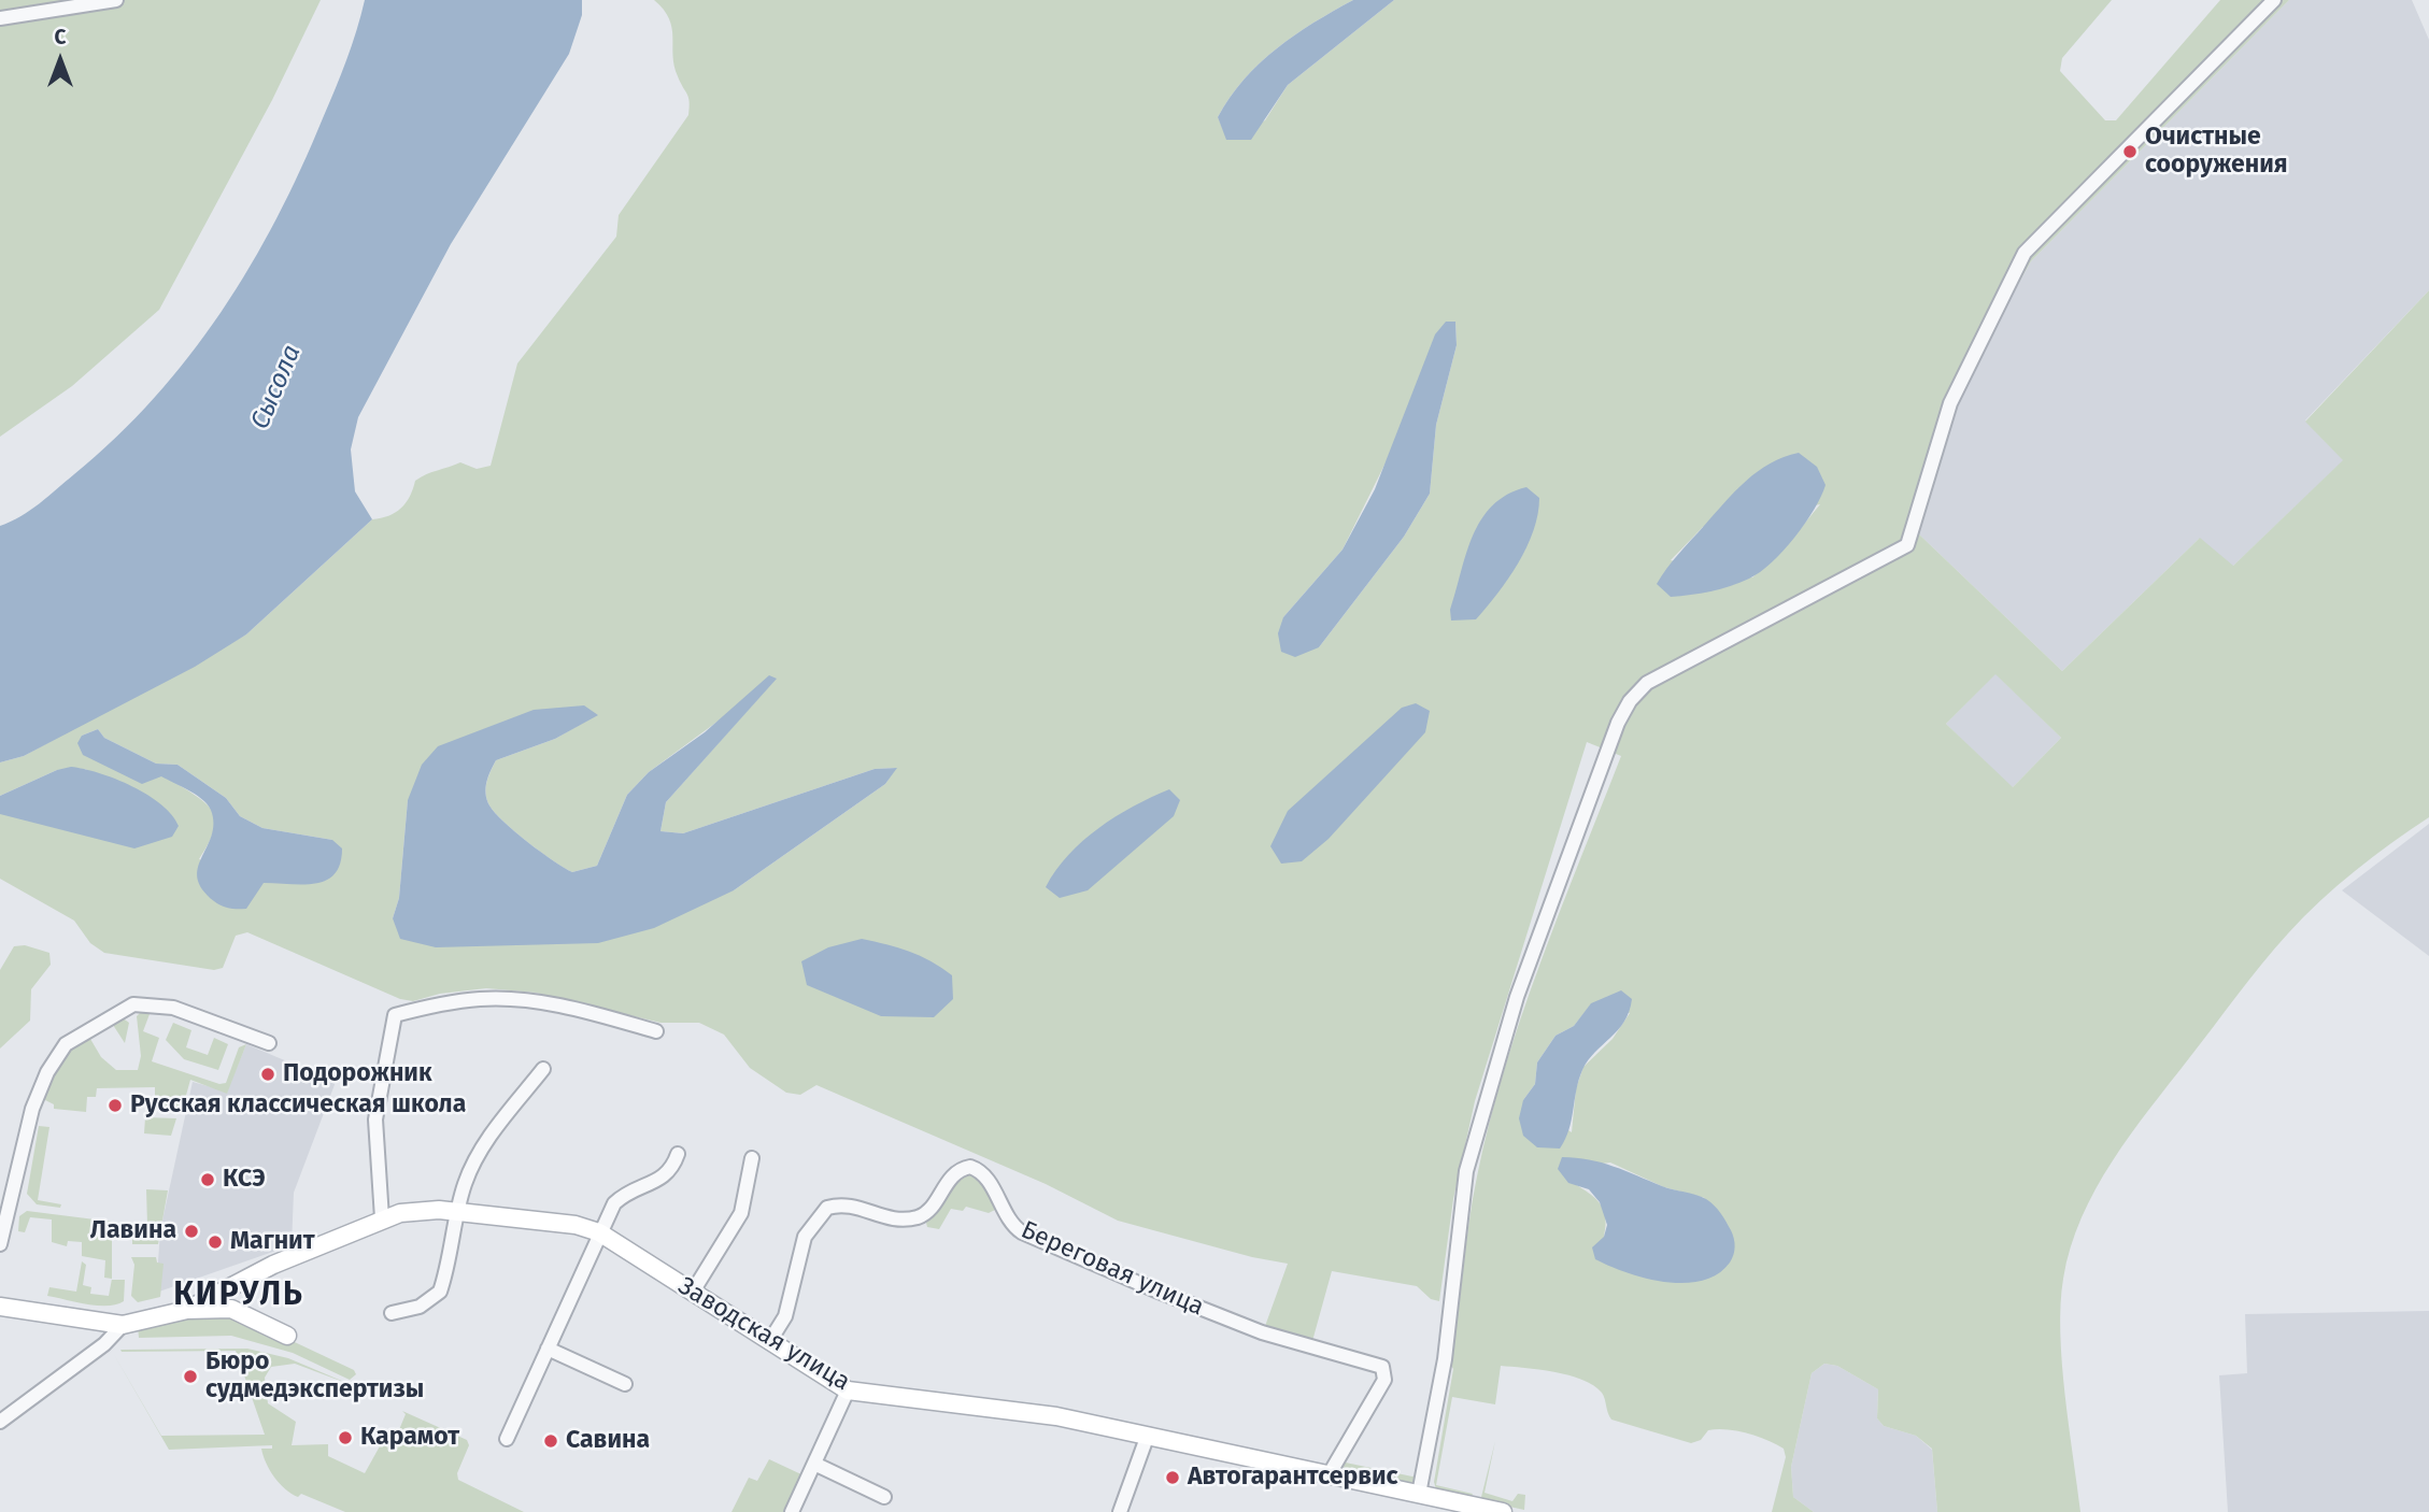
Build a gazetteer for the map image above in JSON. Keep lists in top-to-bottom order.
{
  "streets": {
    "street": ["Береговая улица", "Заводская улица"]
  },
  "crossings": [
    ["Береговая улица", "Заводская улица"]
  ],
  "districts": ["КИРУЛЬ"],
  "water": ["Сысола"],
  "places": [
    "Очистные сооружения",
    "Подорожник",
    "Русская классическая школа",
    "КСЭ",
    "Лавина",
    "Магнит",
    "Бюро судмедэкспертизы",
    "Карамот",
    "Савина",
    "Автогарантсервис"
  ],
  "north": "top"
}
